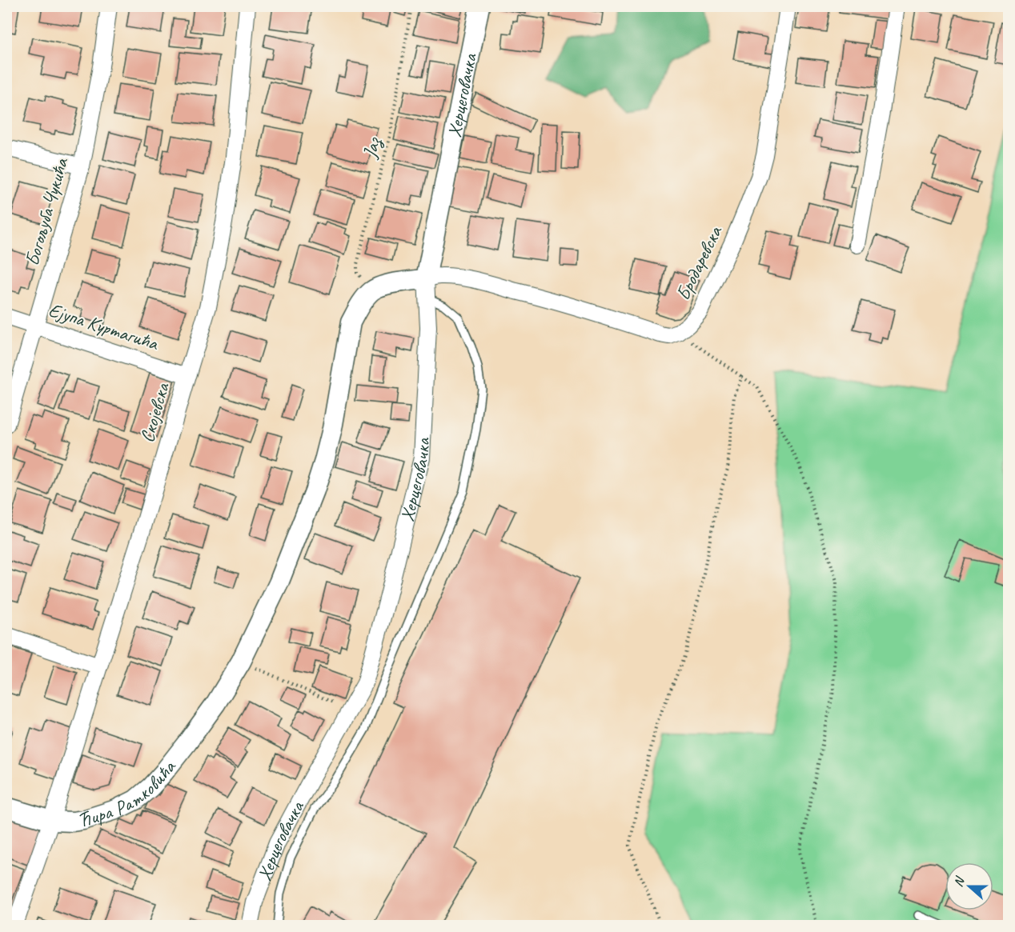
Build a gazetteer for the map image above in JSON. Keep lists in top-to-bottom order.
{
  "streets": {
    "street": [
      "Херцеговачка",
      "Богољуба Чукића",
      "Бродаревска",
      "Ејупа Куртагића",
      "Скојевска",
      "Ћира Ратковића"
    ],
    "path": ["Јаз"]
  },
  "crossings": [
    ["Јаз", "Ћира Ратковића"],
    ["Богољуба Чукића", "Ејупа Куртагића"],
    ["Ејупа Куртагића", "Скојевска"],
    ["Скојевска", "Ћира Ратковића"]
  ],
  "north": "left"
}
